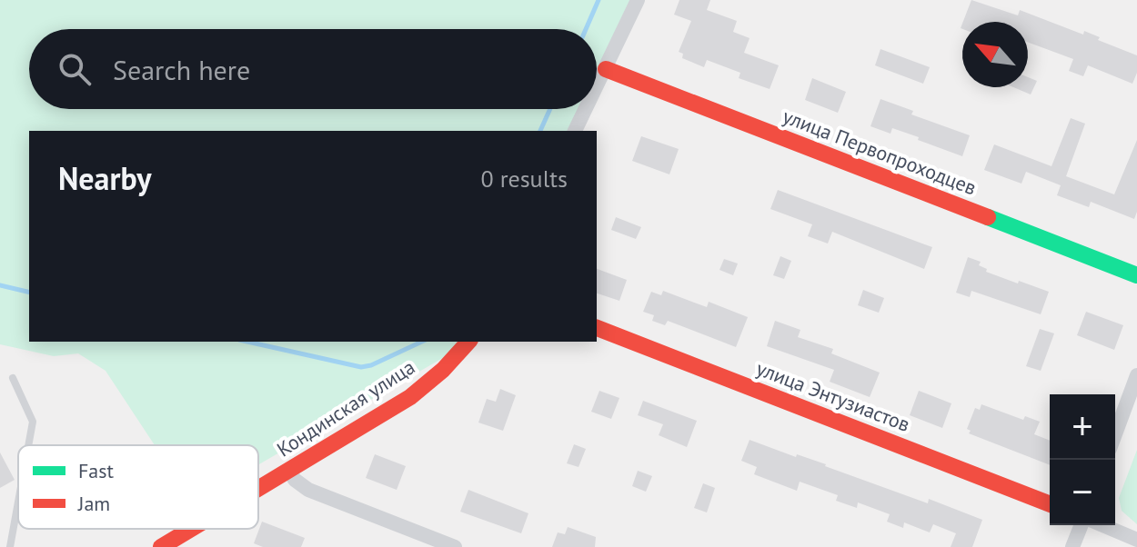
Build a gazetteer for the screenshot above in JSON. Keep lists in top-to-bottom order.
{
  "streets": {
    "street": ["улица Первопроходцев", "улица Энтузиастов", "Кондинская улица"]
  },
  "legend": ["Fast", "Jam"],
  "north": "top left",
  "page": {
    "search": "Search here",
    "heading": ["Nearby", "0 results"],
    "map_buttons": ["+", "−"]
  }
}
